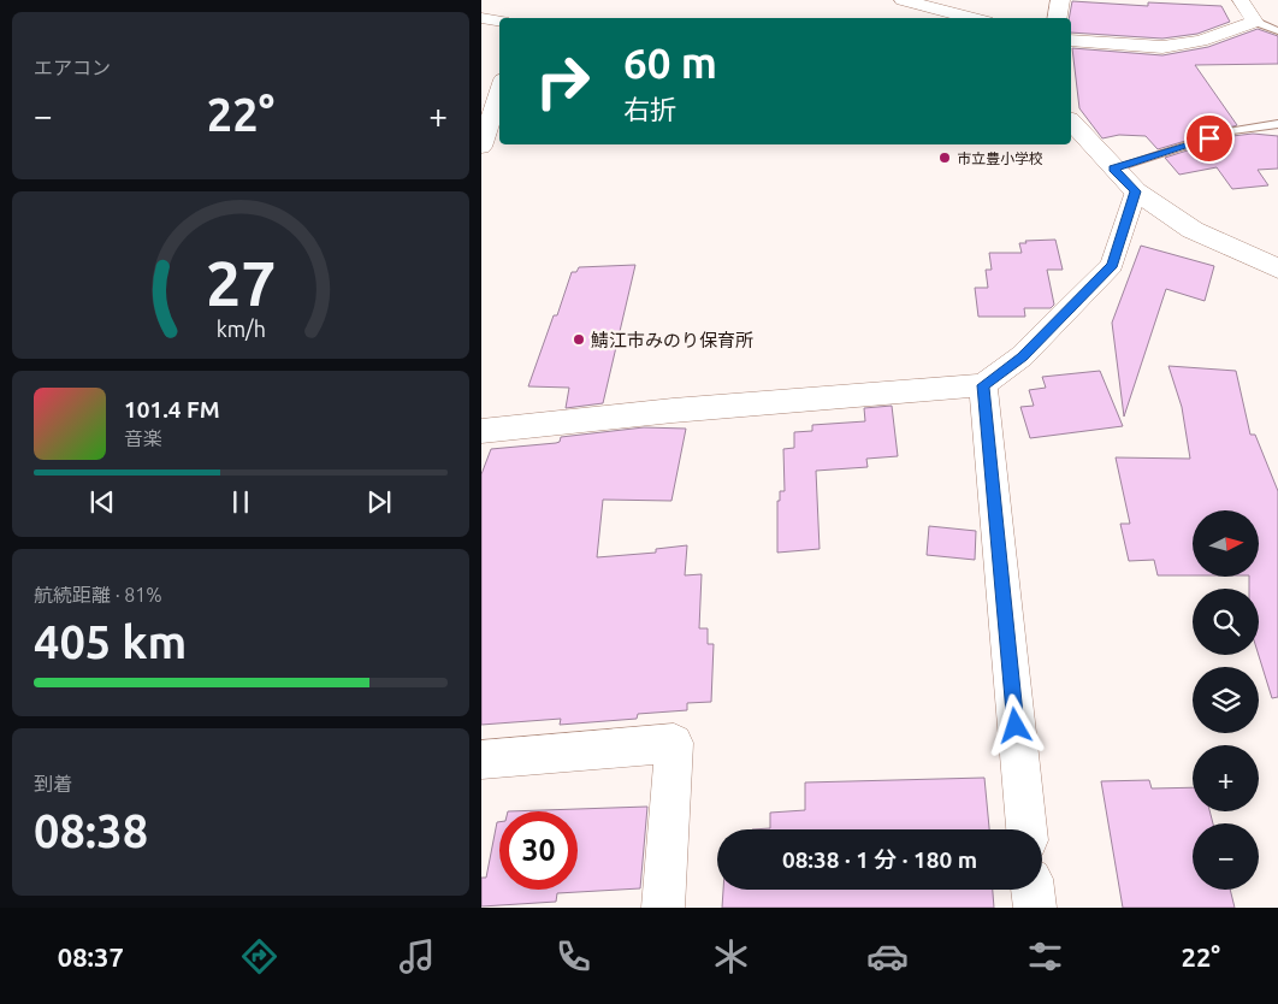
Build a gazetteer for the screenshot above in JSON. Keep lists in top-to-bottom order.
{
  "places": ["市立豊小学校", "鯖江市みのり保育所"],
  "north": "right",
  "page": {
    "tile": [
      "エアコン",
      ["航続距離 · 81%", "405 km"],
      ["到着", "08:38"]
    ],
    "turn": ["60 m", "右折"],
    "heat": ["−", "22°", "+"],
    "song": ["101.4 FM", "音楽"],
    "map_buttons": ["+", "−"],
    "limit": "30",
    "trip": "08:38 · 1 分 · 180 m",
    "tabs": ["08:37", "22°"],
    "gauge": ["27", "km/h"]
  }
}
